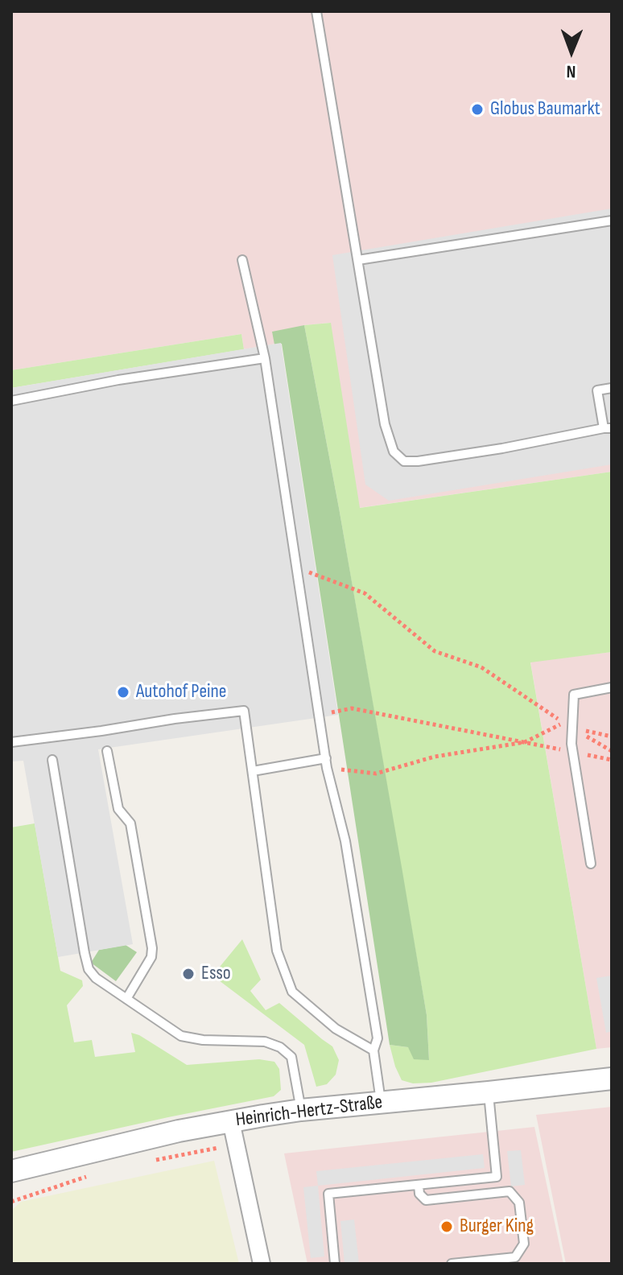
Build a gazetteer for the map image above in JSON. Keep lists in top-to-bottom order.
{
  "streets": {
    "street": ["Heinrich-Hertz-Straße"]
  },
  "places": [
    "Globus Baumarkt",
    "Autohof Peine",
    "Esso",
    "Burger King"
  ],
  "north": "bottom"
}
